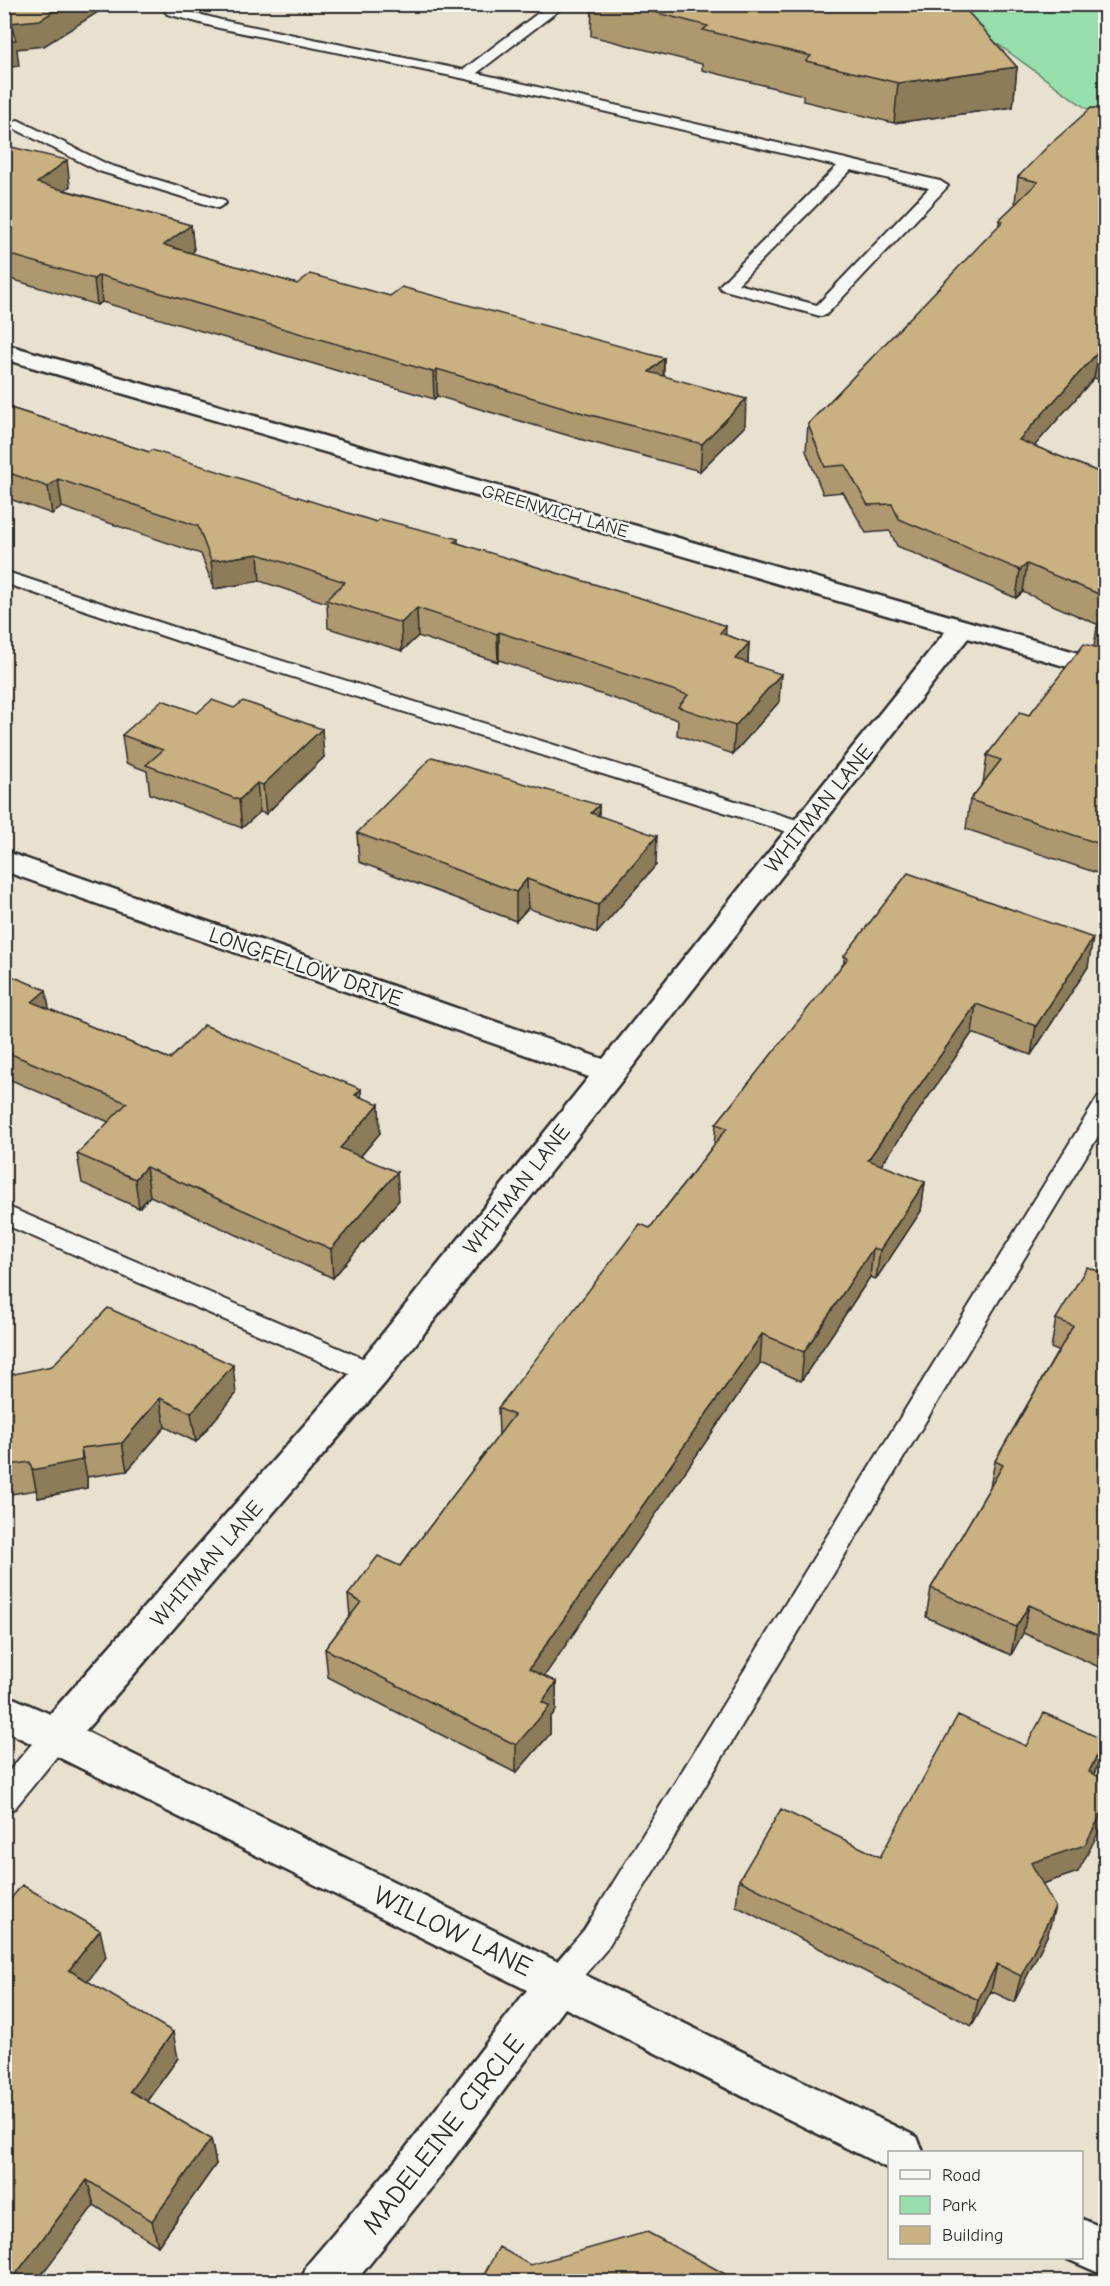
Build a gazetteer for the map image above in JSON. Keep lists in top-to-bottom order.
{
  "streets": {
    "street": [
      "GREENWICH LANE",
      "WHITMAN LANE",
      "LONGFELLOW DRIVE",
      "WILLOW LANE",
      "MADELEINE CIRCLE"
    ]
  },
  "crossings": [
    ["GREENWICH LANE", "WHITMAN LANE"],
    ["WHITMAN LANE", "LONGFELLOW DRIVE"],
    ["WHITMAN LANE", "WILLOW LANE"],
    ["WILLOW LANE", "MADELEINE CIRCLE"]
  ],
  "legend": ["Road", "Park", "Building"]
}
